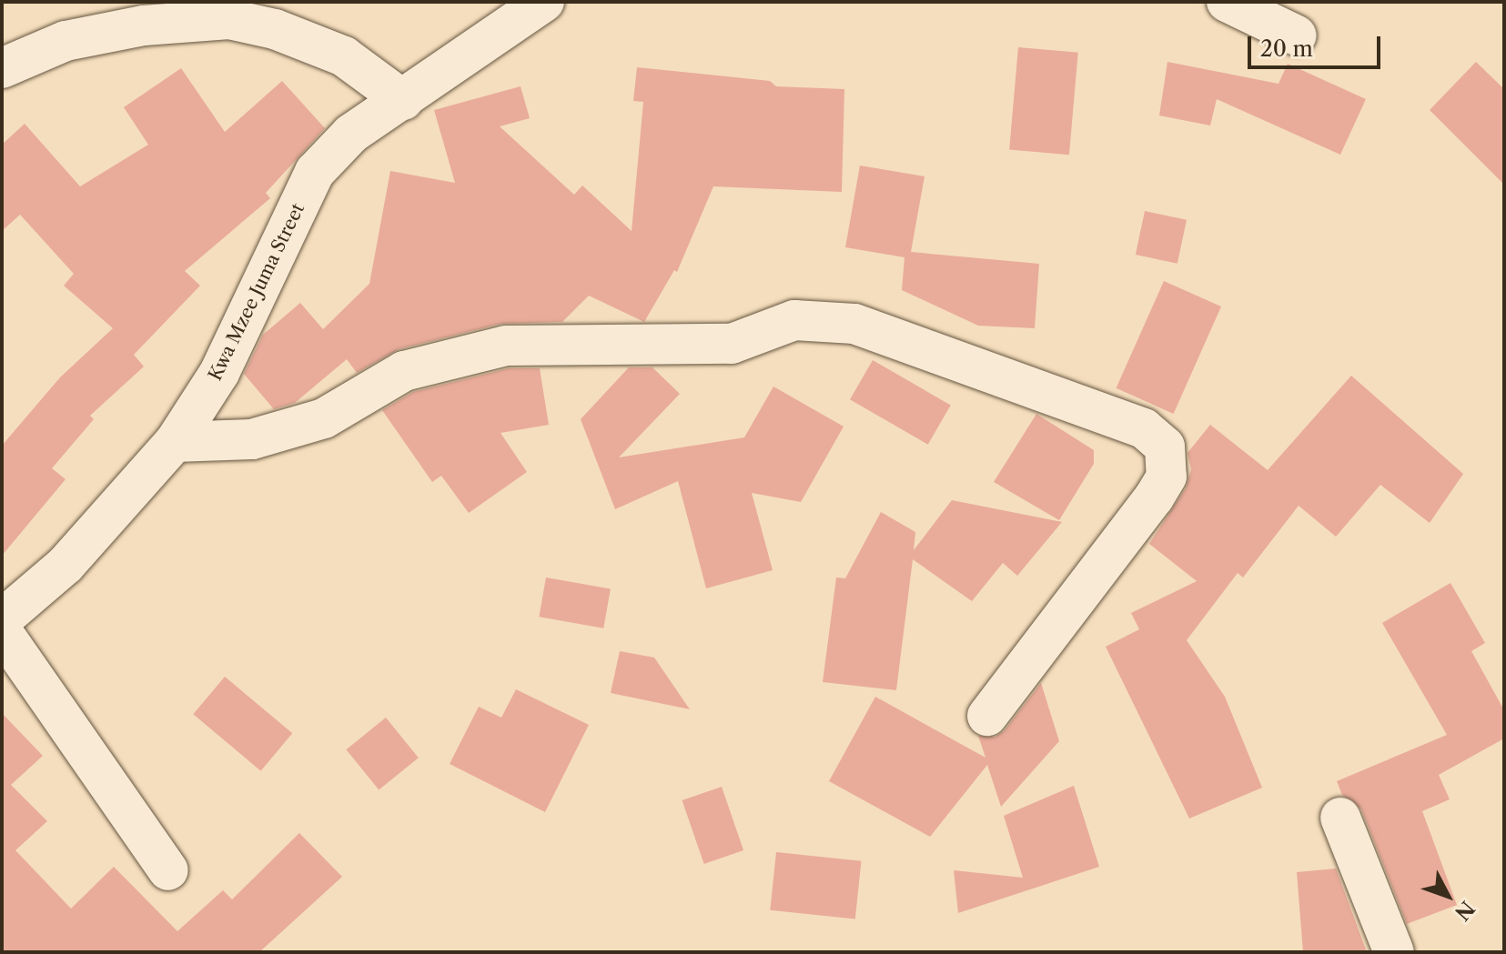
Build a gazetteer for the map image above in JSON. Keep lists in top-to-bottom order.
{
  "streets": {
    "street": ["Kwa Mzee Juma Street"]
  },
  "scale_bar": "20 m",
  "north": "bottom right"
}
